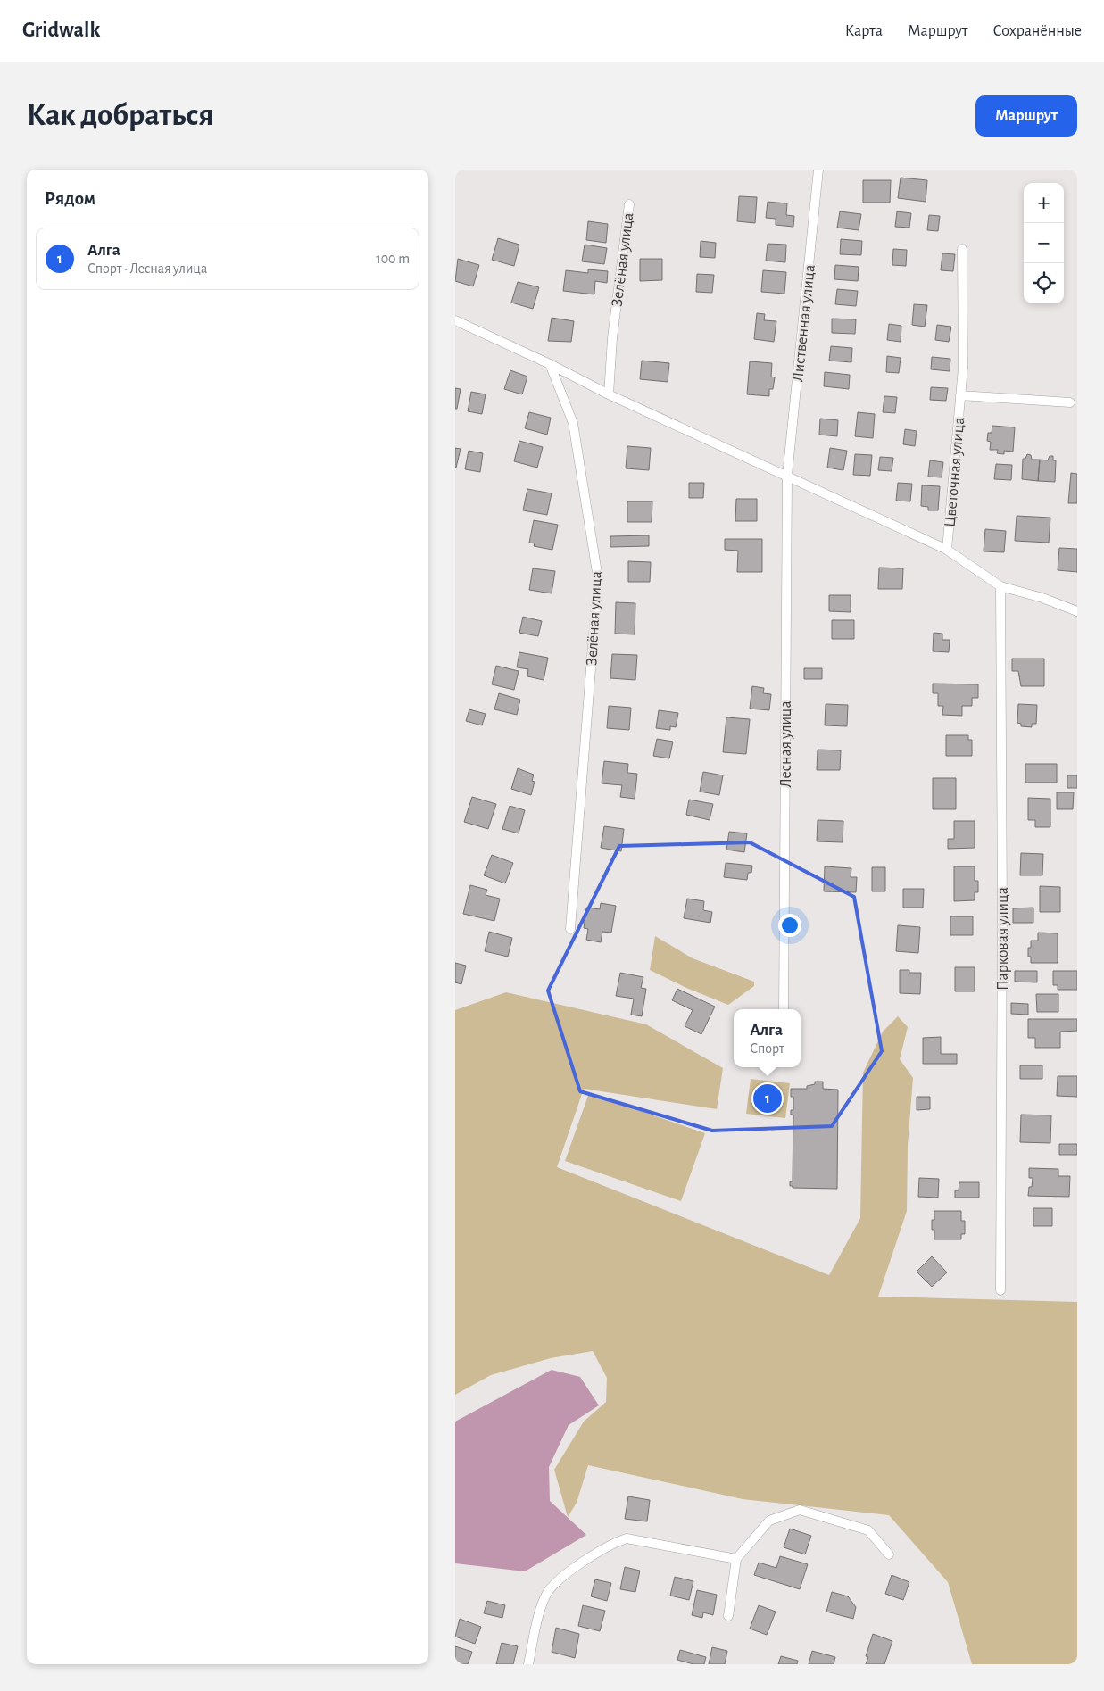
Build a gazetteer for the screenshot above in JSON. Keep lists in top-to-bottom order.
{
  "streets": {
    "street": [
      "Зелёная улица",
      "Лиственная улица",
      "Цветочная улица",
      "Лесная улица",
      "Парковая улица"
    ]
  },
  "crossings": [
    ["Лиственная улица", "Лесная улица"]
  ],
  "page": {
    "header": "Gridwalk",
    "nav": ["Карта", "Маршрут", "Сохранённые"],
    "buttons": "Маршрут",
    "title": "Как добраться",
    "heading": "Рядом",
    "map_buttons": ["+", "−"],
    "list": [
      {
        "mark": "1",
        "name": "Алга",
        "note": "Спорт · Лесная улица",
        "value": "100 m"
      }
    ],
    "popup": ["Алга", "Спорт"],
    "pins": "1"
  }
}
